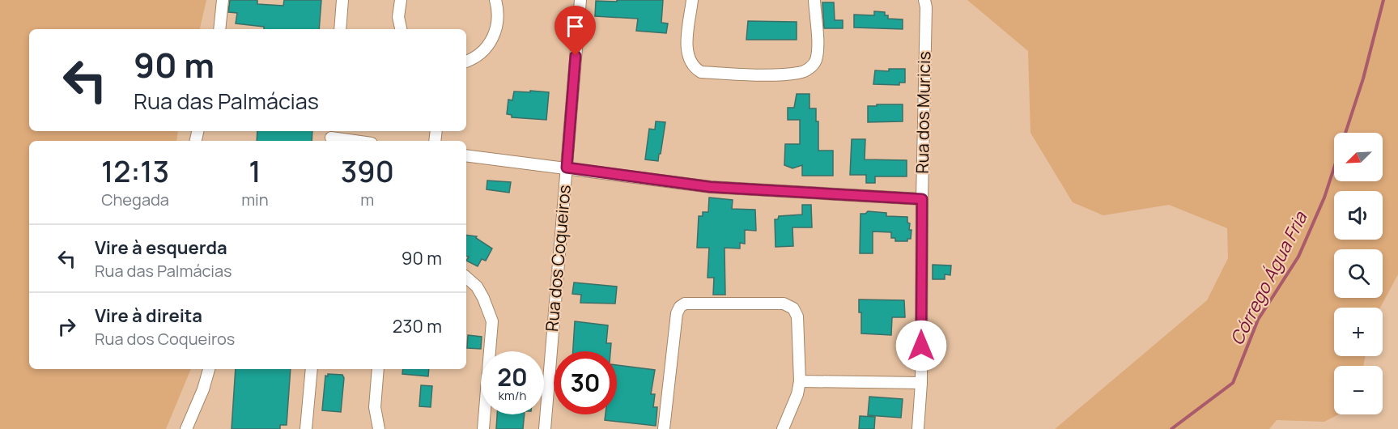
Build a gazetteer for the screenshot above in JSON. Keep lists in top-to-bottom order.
{
  "streets": {
    "street": ["Rua dos Muricis", "Rua dos Coqueiros"]
  },
  "water": ["Córrego Água Fria"],
  "north": "bottom left",
  "page": {
    "turn": ["90 m", "Rua das Palmácias"],
    "map_buttons": ["+", "−"],
    "eta": [
      "12:13",
      "Chegada",
      "1",
      "min",
      "390",
      "m"
    ],
    "list": [
      {
        "name": "Vire à esquerda",
        "note": "Rua das Palmácias",
        "value": "90 m"
      },
      {
        "name": "Vire à direita",
        "note": "Rua dos Coqueiros",
        "value": "230 m"
      }
    ],
    "speed": "20 km/h",
    "limit": "30"
  }
}
